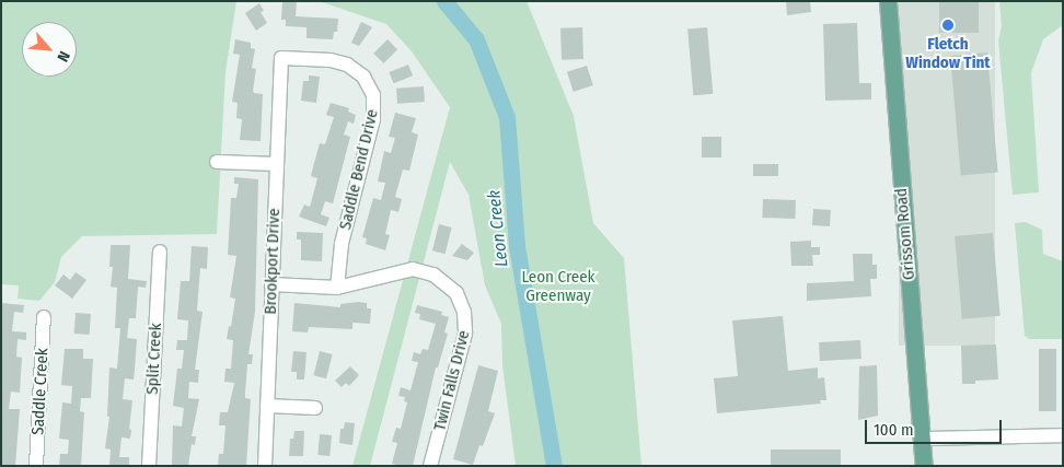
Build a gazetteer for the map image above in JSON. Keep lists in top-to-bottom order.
{
  "streets": {
    "main road": ["Grissom Road"],
    "street": [
      "Saddle Bend Drive",
      "Brookport Drive",
      "Split Creek",
      "Twin Falls Drive",
      "Saddle Creek"
    ]
  },
  "crossings": [
    ["Saddle Bend Drive", "Brookport Drive"],
    ["Saddle Bend Drive", "Twin Falls Drive"],
    ["Brookport Drive", "Twin Falls Drive"]
  ],
  "water": ["Leon Creek"],
  "parks": ["Leon Creek Greenway"],
  "places": ["Fletch Window Tint"],
  "scale_bar": "100 m",
  "north": "bottom right"
}
